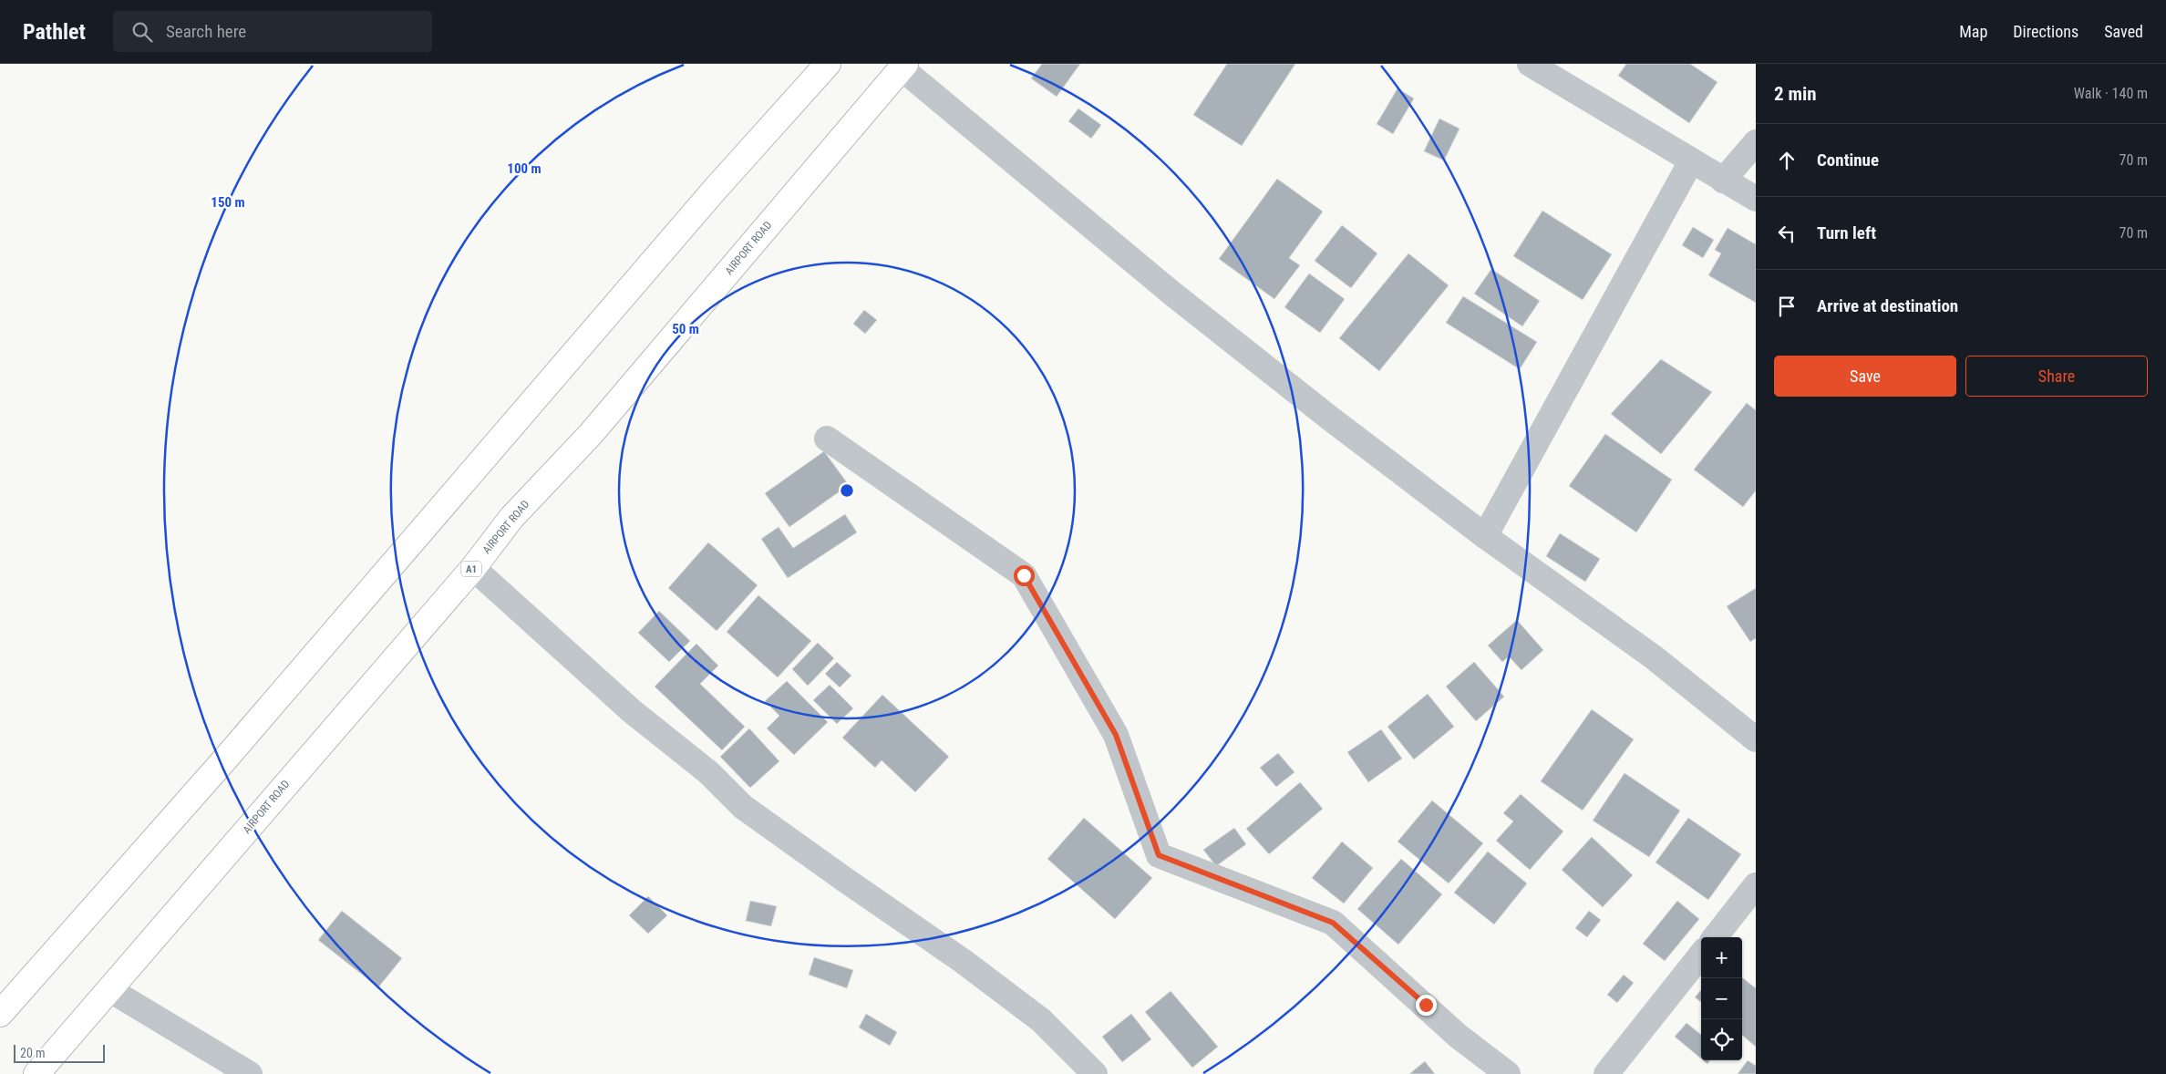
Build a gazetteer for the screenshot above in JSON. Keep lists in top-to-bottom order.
{
  "streets": {
    "highway": ["AIRPORT ROAD", "A1"]
  },
  "scale_bar": "20 m",
  "page": {
    "header": "Pathlet",
    "search": "Search here",
    "nav": ["Map", "Directions", "Saved"],
    "heading": ["2 min", "Walk · 140 m"],
    "list": [
      ["Continue", "70 m"],
      ["Turn left", "70 m"],
      "Arrive at destination"
    ],
    "buttons": ["Save", "Share"],
    "map_buttons": ["+", "−"],
    "scale": "20 m"
  },
  "rings": ["100 m", "150 m", "50 m"]
}
